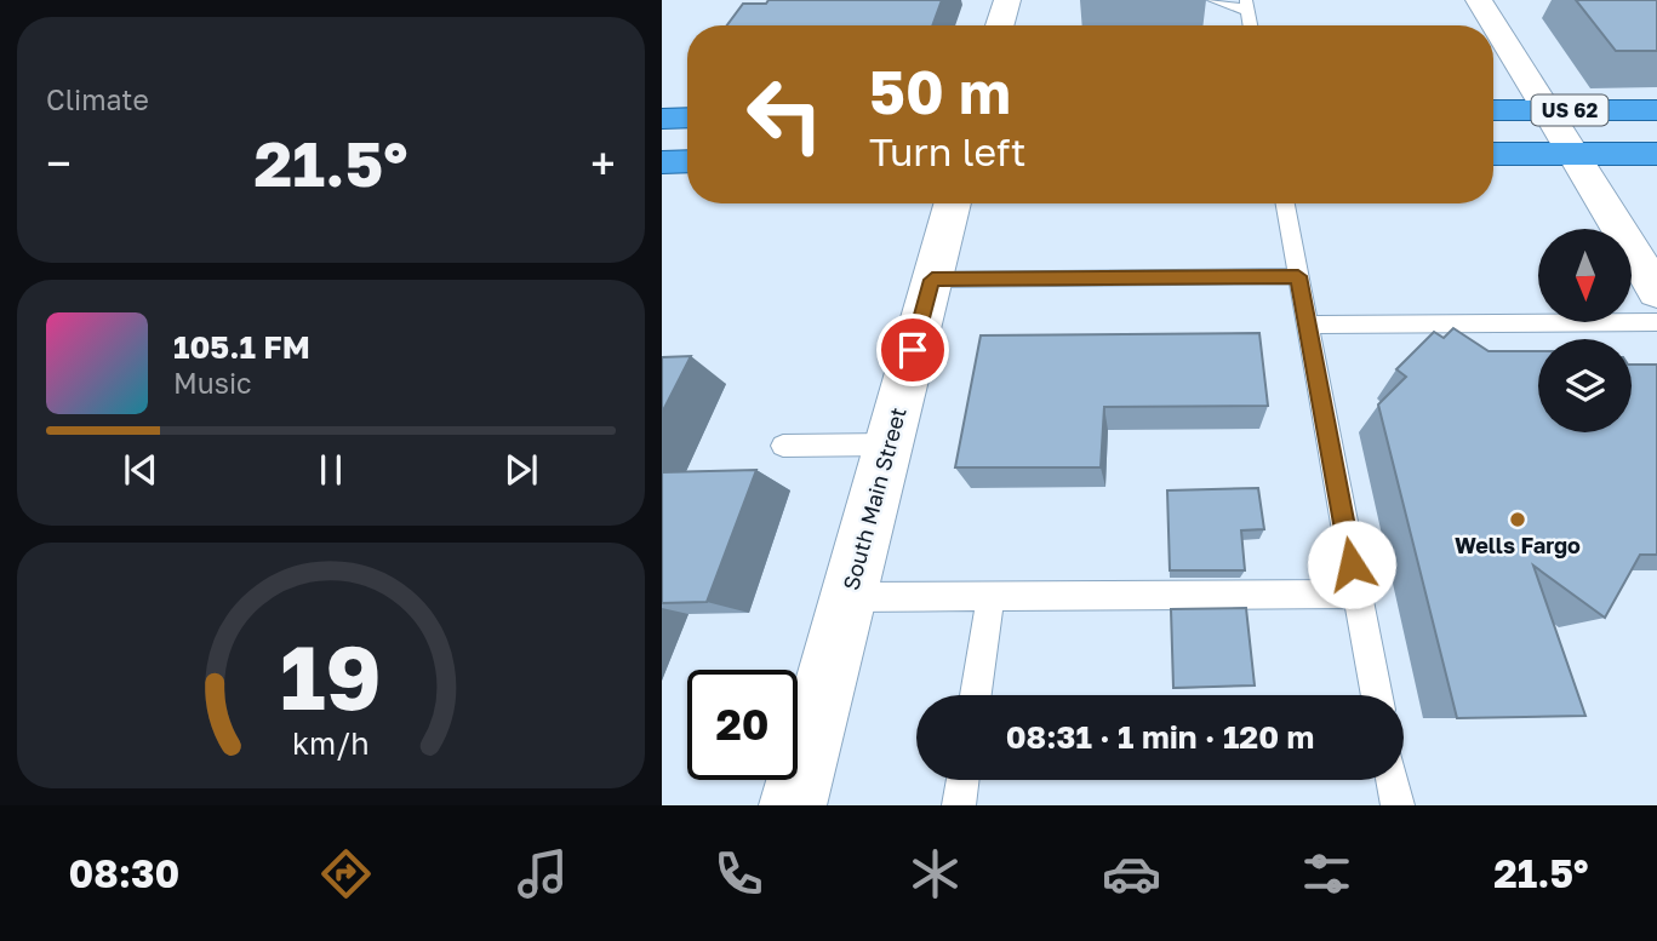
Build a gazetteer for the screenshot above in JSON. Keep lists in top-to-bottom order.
{
  "streets": {
    "highway": ["US 62"],
    "street": ["South Main Street"]
  },
  "places": ["Wells Fargo"],
  "north": "bottom",
  "page": {
    "tile": "Climate",
    "turn": ["50 m", "Turn left"],
    "heat": ["−", "21.5°", "+"],
    "song": ["105.1 FM", "Music"],
    "limit": "20",
    "trip": "08:31 · 1 min · 120 m",
    "tabs": ["08:30", "21.5°"],
    "gauge": ["19", "km/h"]
  }
}
